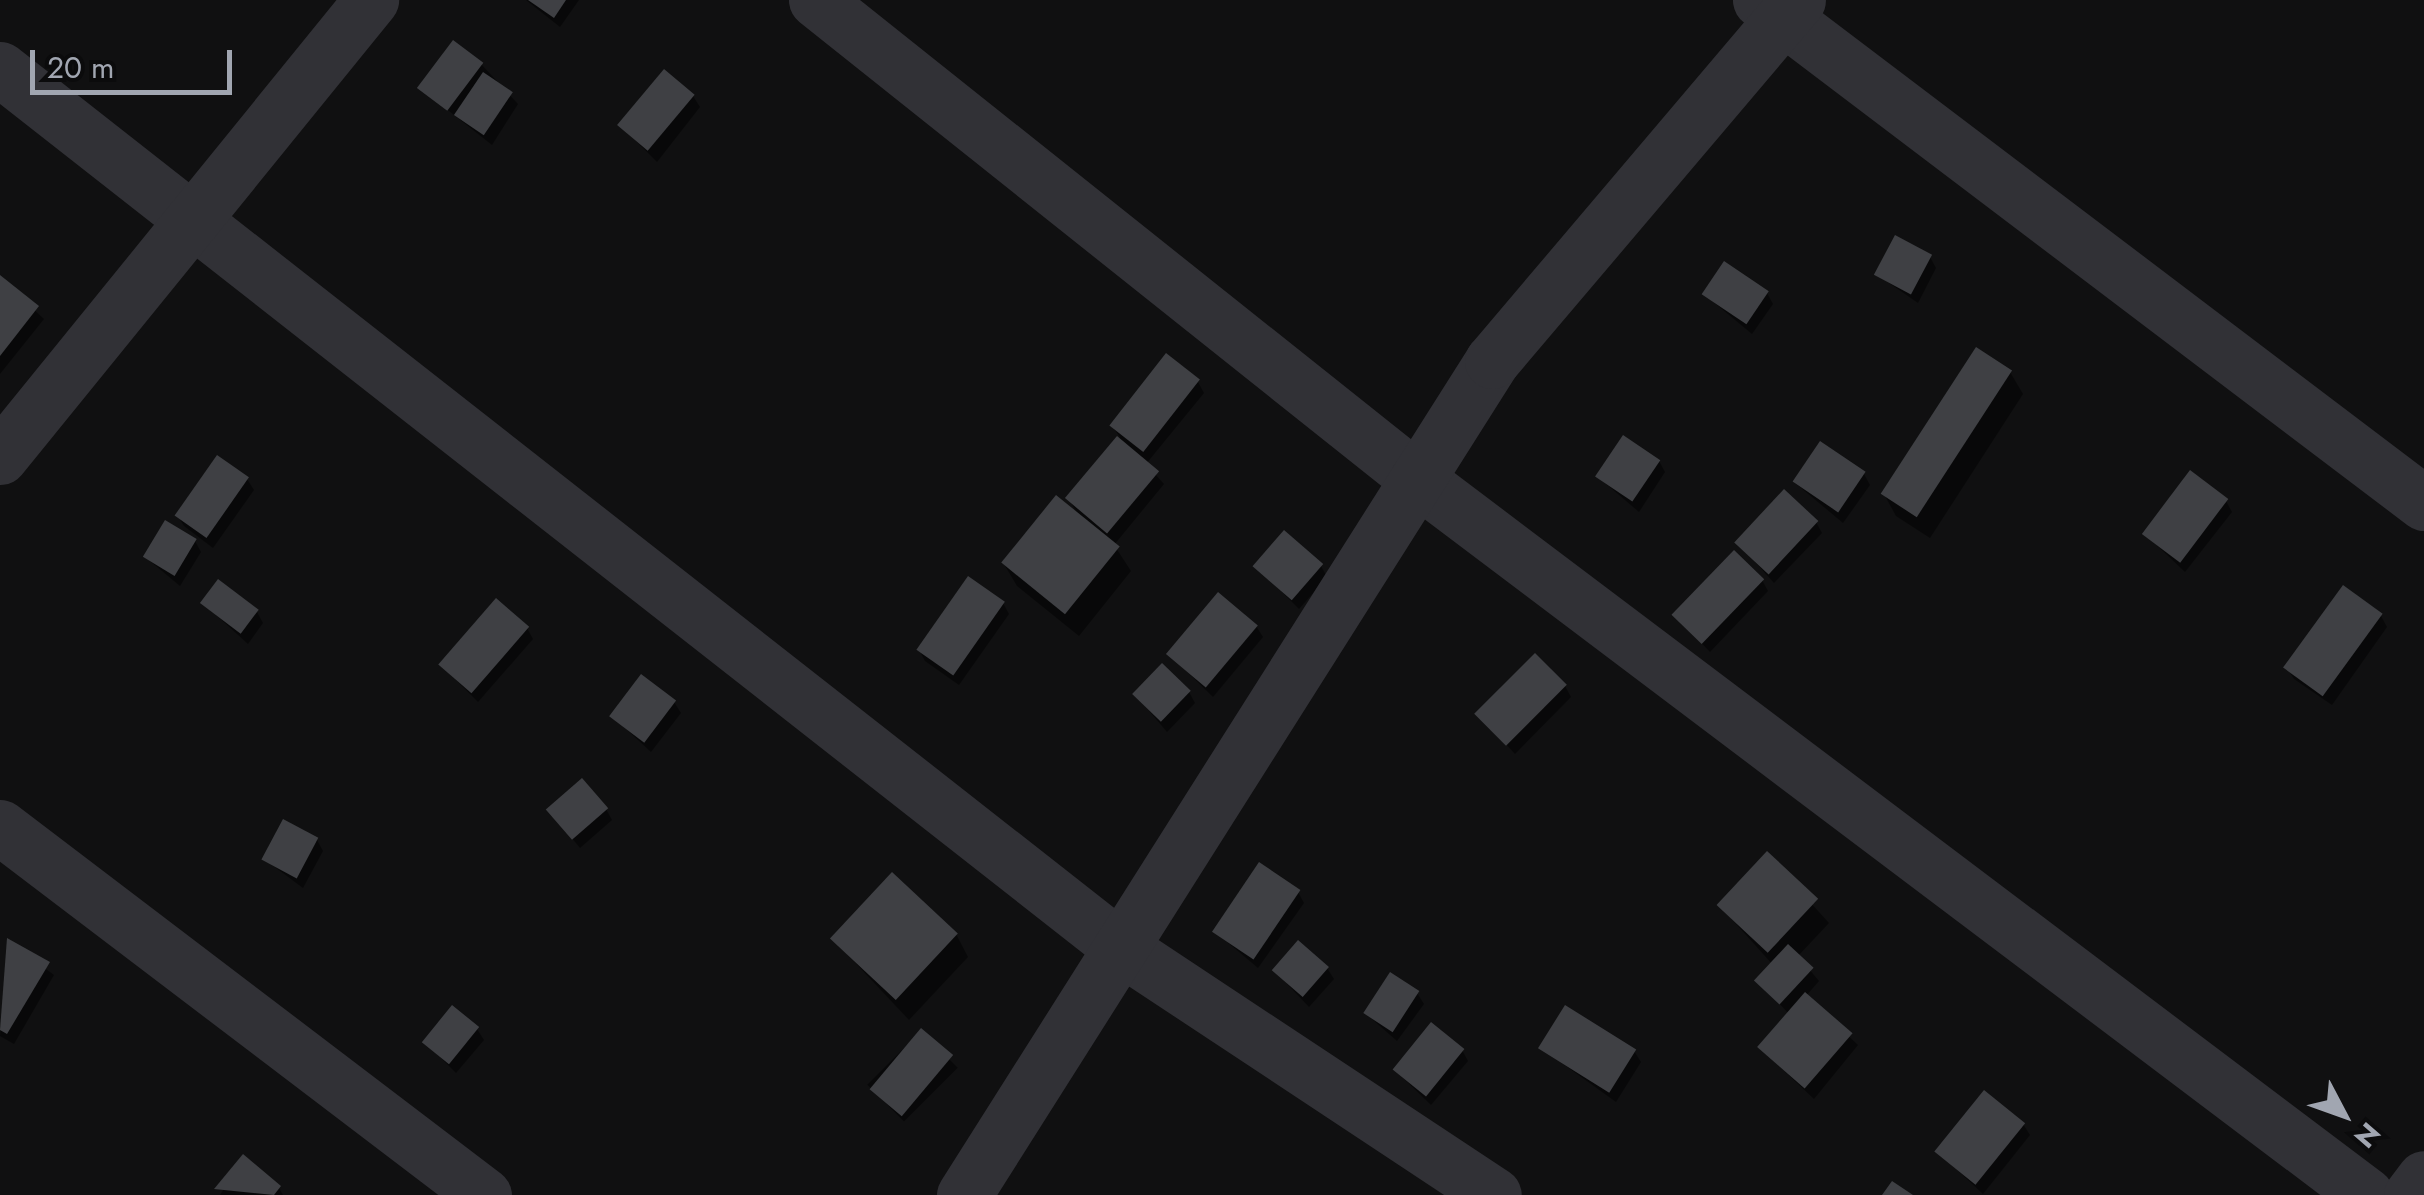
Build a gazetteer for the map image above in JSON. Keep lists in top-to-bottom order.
{
  "scale_bar": "20 m",
  "north": "bottom right"
}
